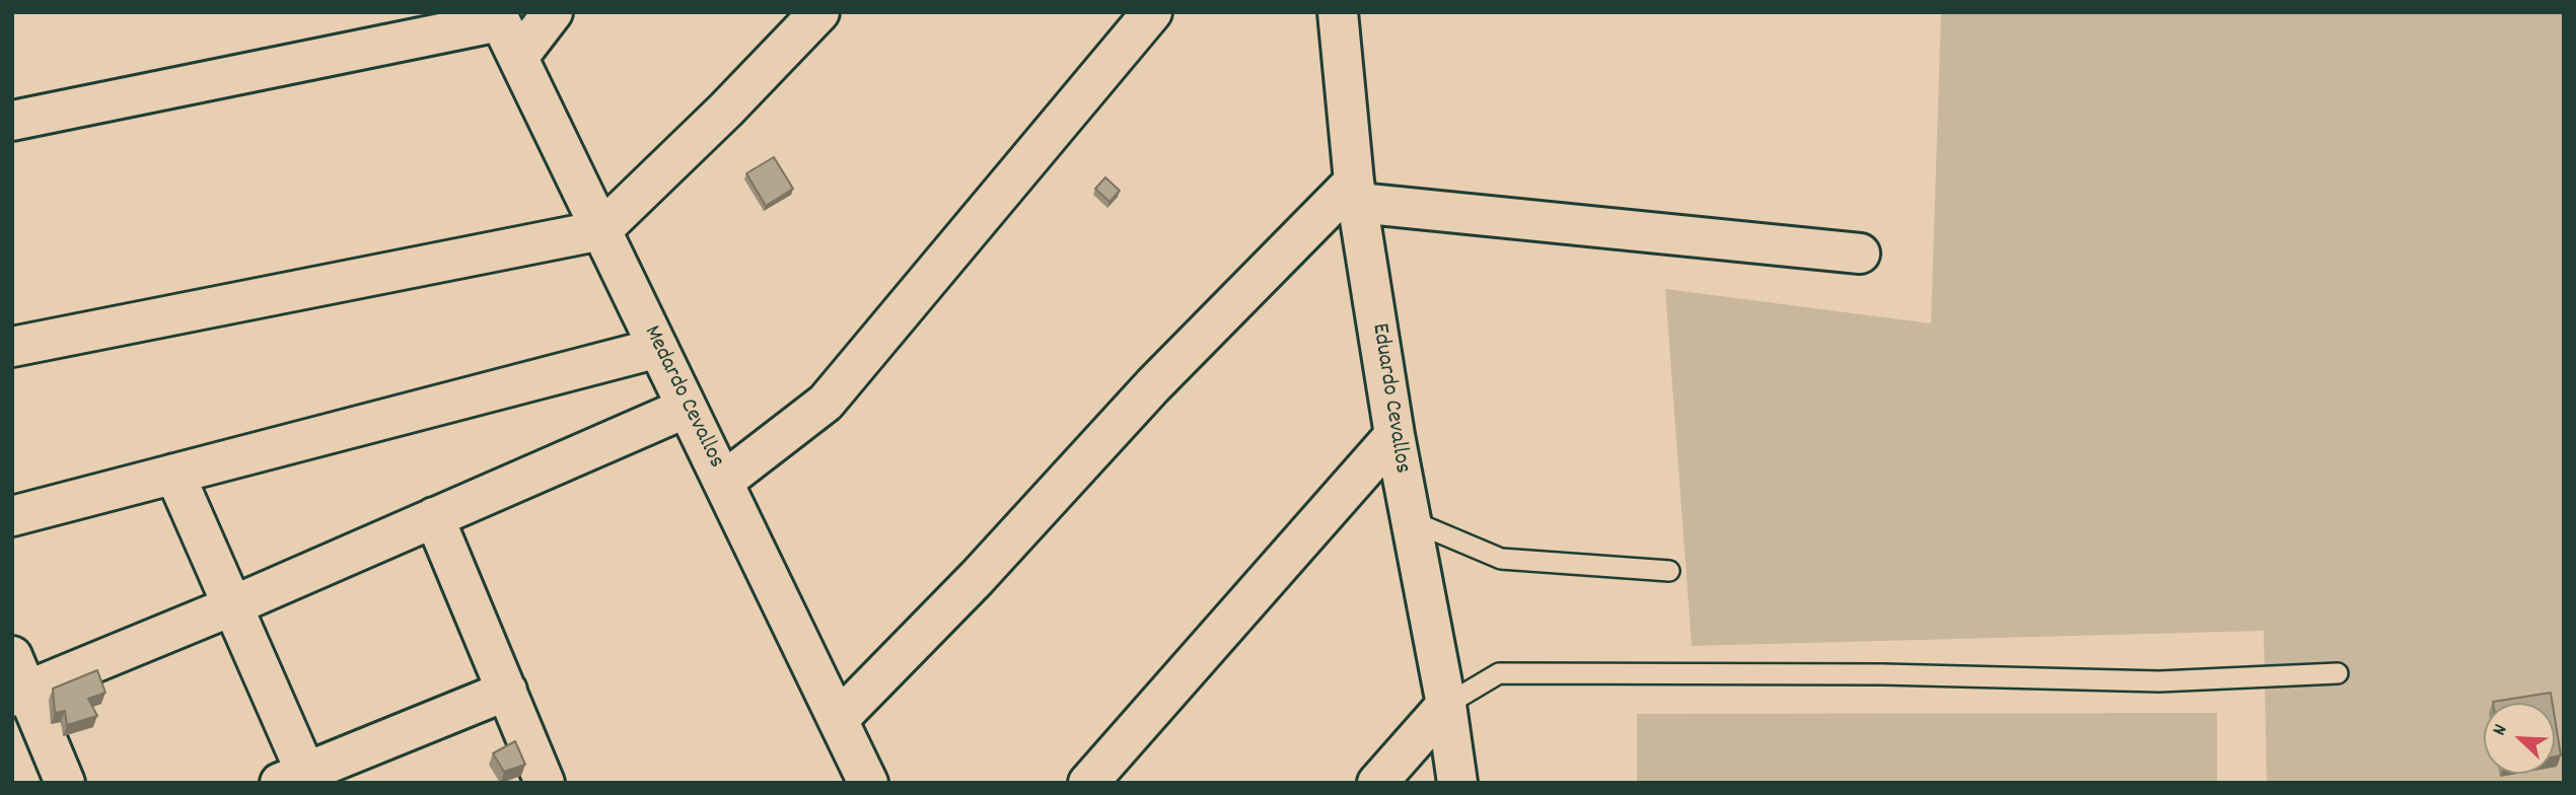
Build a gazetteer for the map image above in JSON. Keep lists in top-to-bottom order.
{
  "streets": {
    "street": ["Medardo Cevallos", "Eduardo Cevallos"]
  },
  "north": "top left"
}
